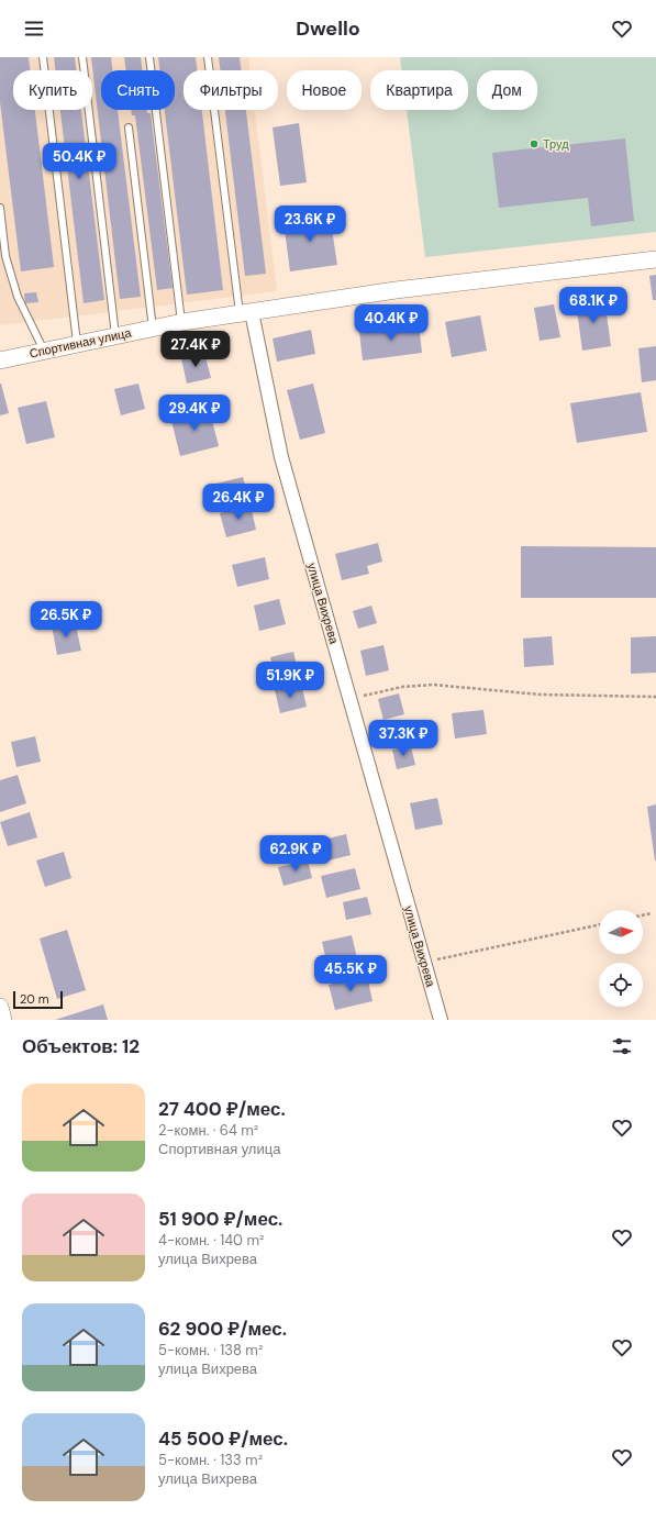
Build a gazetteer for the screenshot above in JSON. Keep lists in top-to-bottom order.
{
  "streets": {
    "street": ["Спортивная улица", "улица Вихрева"]
  },
  "crossings": [
    ["Спортивная улица", "улица Вихрева"]
  ],
  "places": ["Труд"],
  "scale_bar": "20 m",
  "north": "right",
  "page": {
    "header": "Dwello",
    "chip": [
      "Купить",
      "Снять",
      "Фильтры",
      "Новое",
      "Квартира",
      "Дом"
    ],
    "price": [
      "50.4K ₽",
      "23.6K ₽",
      "68.1K ₽",
      "40.4K ₽",
      "27.4K ₽",
      "29.4K ₽",
      "26.4K ₽",
      "26.5K ₽",
      "51.9K ₽",
      "37.3K ₽",
      "62.9K ₽",
      "45.5K ₽"
    ],
    "scale": "20 m",
    "heading": "Объектов: 12",
    "list": [
      {
        "name": "27 400 ₽/мес.",
        "note": "2-комн. · 64 m² · Спортивная улица"
      },
      {
        "name": "51 900 ₽/мес.",
        "note": "4-комн. · 140 m² · улица Вихрева"
      },
      {
        "name": "62 900 ₽/мес.",
        "note": "5-комн. · 138 m² · улица Вихрева"
      },
      {
        "name": "45 500 ₽/мес.",
        "note": "5-комн. · 133 m² · улица Вихрева"
      }
    ]
  }
}
